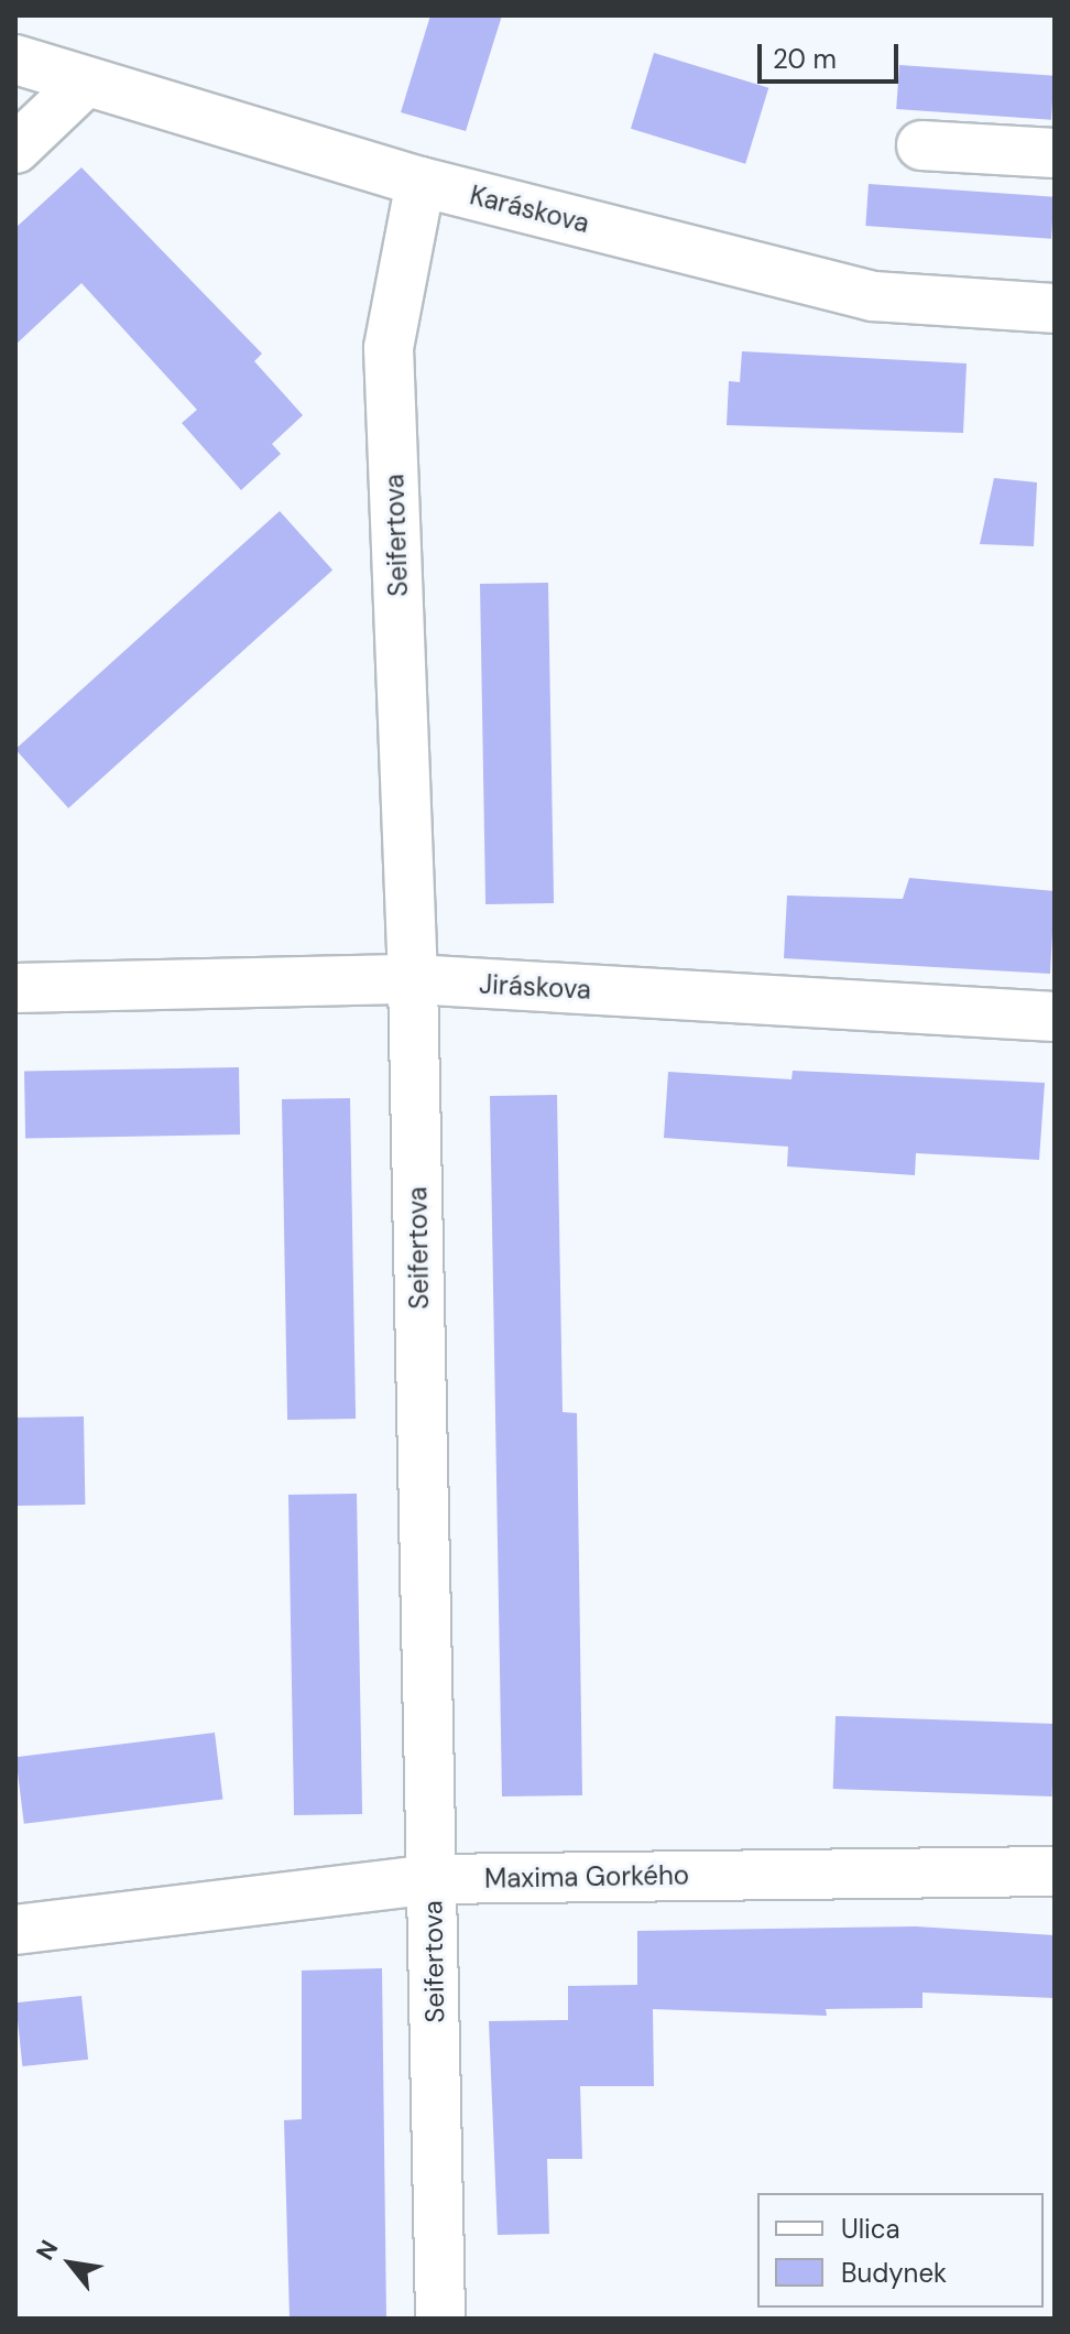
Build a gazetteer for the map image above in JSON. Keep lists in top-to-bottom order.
{
  "streets": {
    "street": [
      "Karáskova",
      "Seifertova",
      "Jiráskova",
      "Maxima Gorkého"
    ]
  },
  "crossings": [
    ["Karáskova", "Seifertova"],
    ["Seifertova", "Jiráskova"],
    ["Seifertova", "Maxima Gorkého"]
  ],
  "legend": ["Ulica", "Budynek"],
  "scale_bar": "20 m",
  "north": "top left"
}
